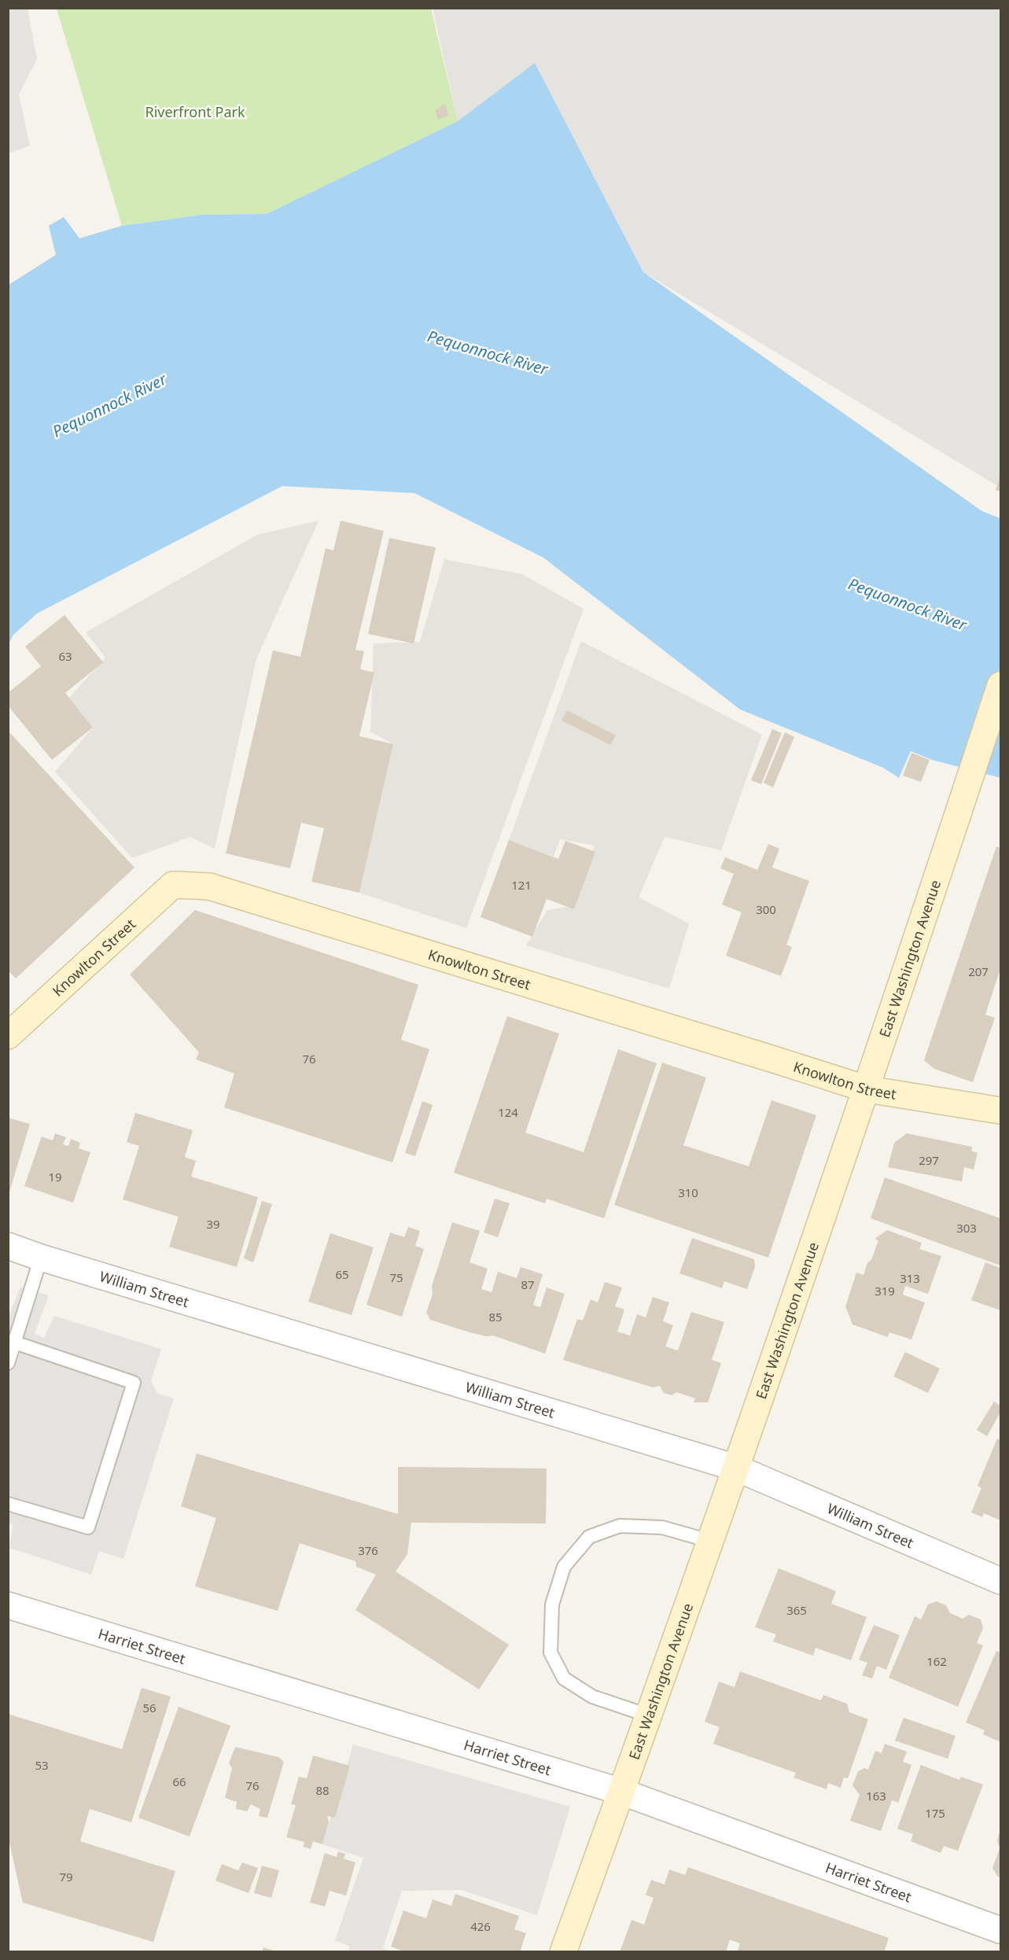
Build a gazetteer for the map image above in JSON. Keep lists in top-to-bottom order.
{
  "streets": {
    "main road": ["Knowlton Street", "East Washington Avenue"],
    "street": ["William Street", "Harriet Street"]
  },
  "crossings": [
    ["Knowlton Street", "East Washington Avenue"],
    ["East Washington Avenue", "William Street"],
    ["East Washington Avenue", "Harriet Street"]
  ],
  "water": ["Pequonnock River"],
  "parks": ["Riverfront Park"],
  "house_numbers": [
    "63",
    "121",
    "300",
    "207",
    "76",
    "124",
    "297",
    "19",
    "310",
    "39",
    "303",
    "65",
    "75",
    "313",
    "87",
    "319",
    "85",
    "376",
    "365",
    "162",
    "56",
    "53",
    "66",
    "76",
    "88",
    "163",
    "175",
    "79",
    "426"
  ]
}
